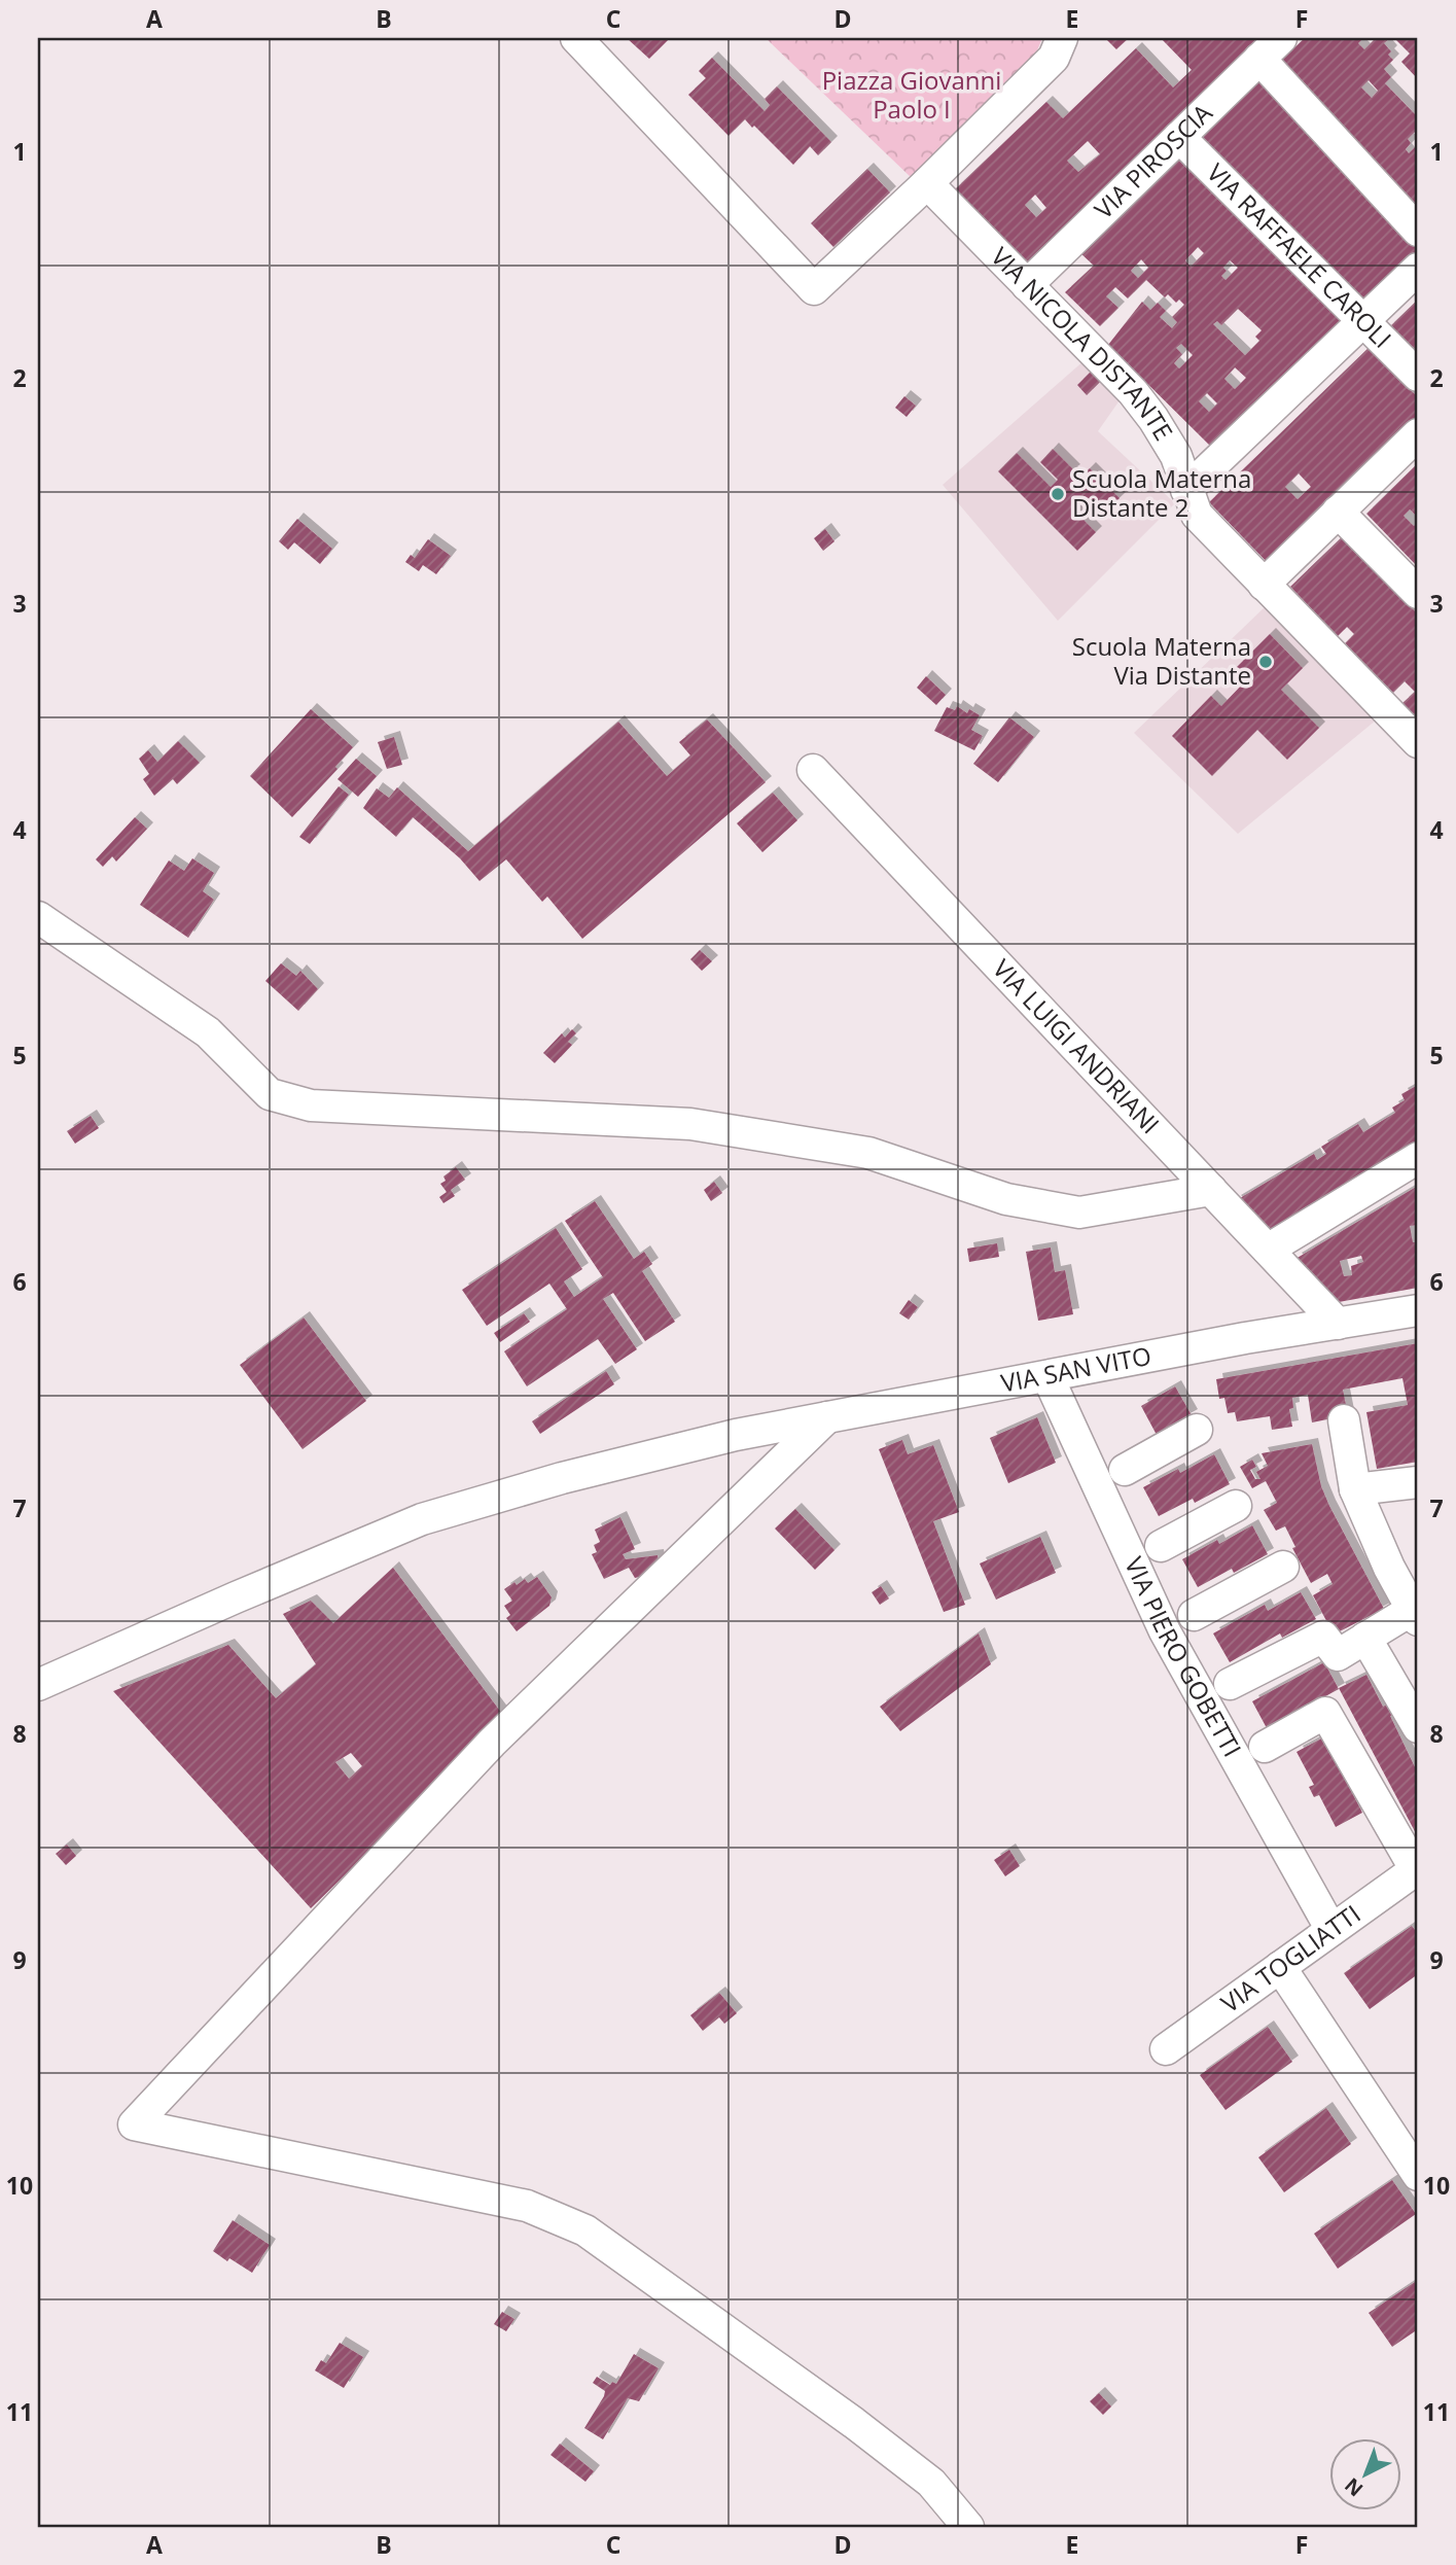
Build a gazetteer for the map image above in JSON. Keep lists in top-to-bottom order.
{
  "streets": {
    "street": [
      "VIA PIROSCIA",
      "VIA RAFFAELE CAROLI",
      "VIA NICOLA DISTANTE",
      "VIA LUIGI ANDRIANI",
      "VIA SAN VITO",
      "VIA PIERO GOBETTI",
      "VIA TOGLIATTI"
    ]
  },
  "crossings": [
    ["VIA PIROSCIA", "VIA RAFFAELE CAROLI"],
    ["VIA PIROSCIA", "VIA NICOLA DISTANTE"],
    ["VIA LUIGI ANDRIANI", "VIA SAN VITO"],
    ["VIA SAN VITO", "VIA PIERO GOBETTI"],
    ["VIA PIERO GOBETTI", "VIA TOGLIATTI"]
  ],
  "parks": ["Piazza Giovanni Paolo I"],
  "places": ["Scuola Materna Distante 2", "Scuola Materna Via Distante"],
  "north": "bottom left",
  "grid": {
    "columns": [
      "A",
      "B",
      "C",
      "D",
      "E",
      "F"
    ],
    "rows": [
      "1",
      "2",
      "3",
      "4",
      "5",
      "6",
      "7",
      "8",
      "9",
      "10",
      "11"
    ]
  }
}
